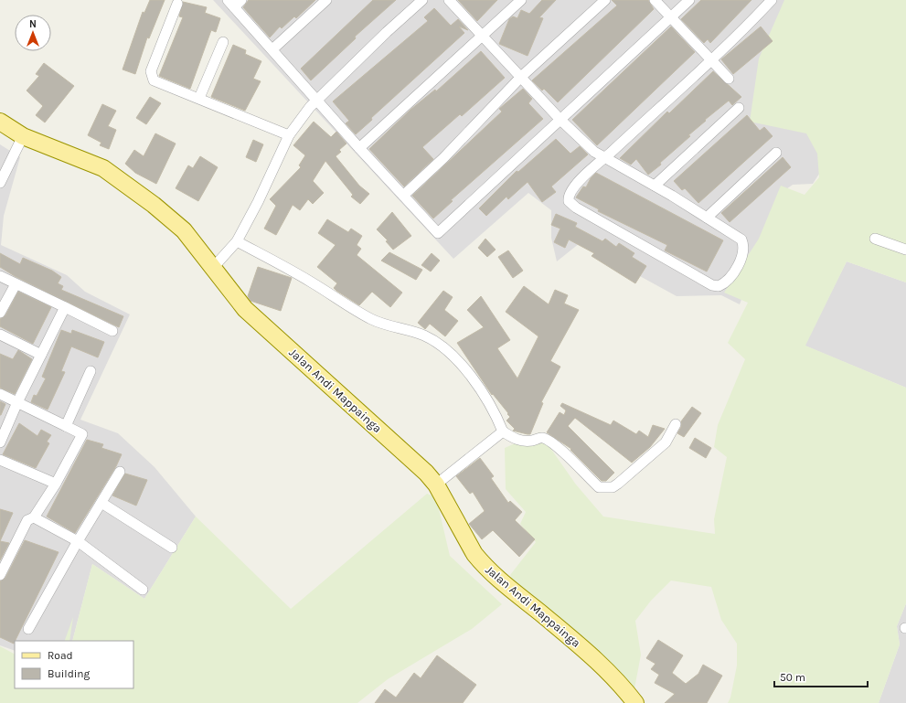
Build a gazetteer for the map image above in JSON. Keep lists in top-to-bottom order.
{
  "streets": {
    "main road": ["Jalan Andi Mappainga"]
  },
  "legend": ["Road", "Building"],
  "scale_bar": "50 m",
  "north": "top"
}
